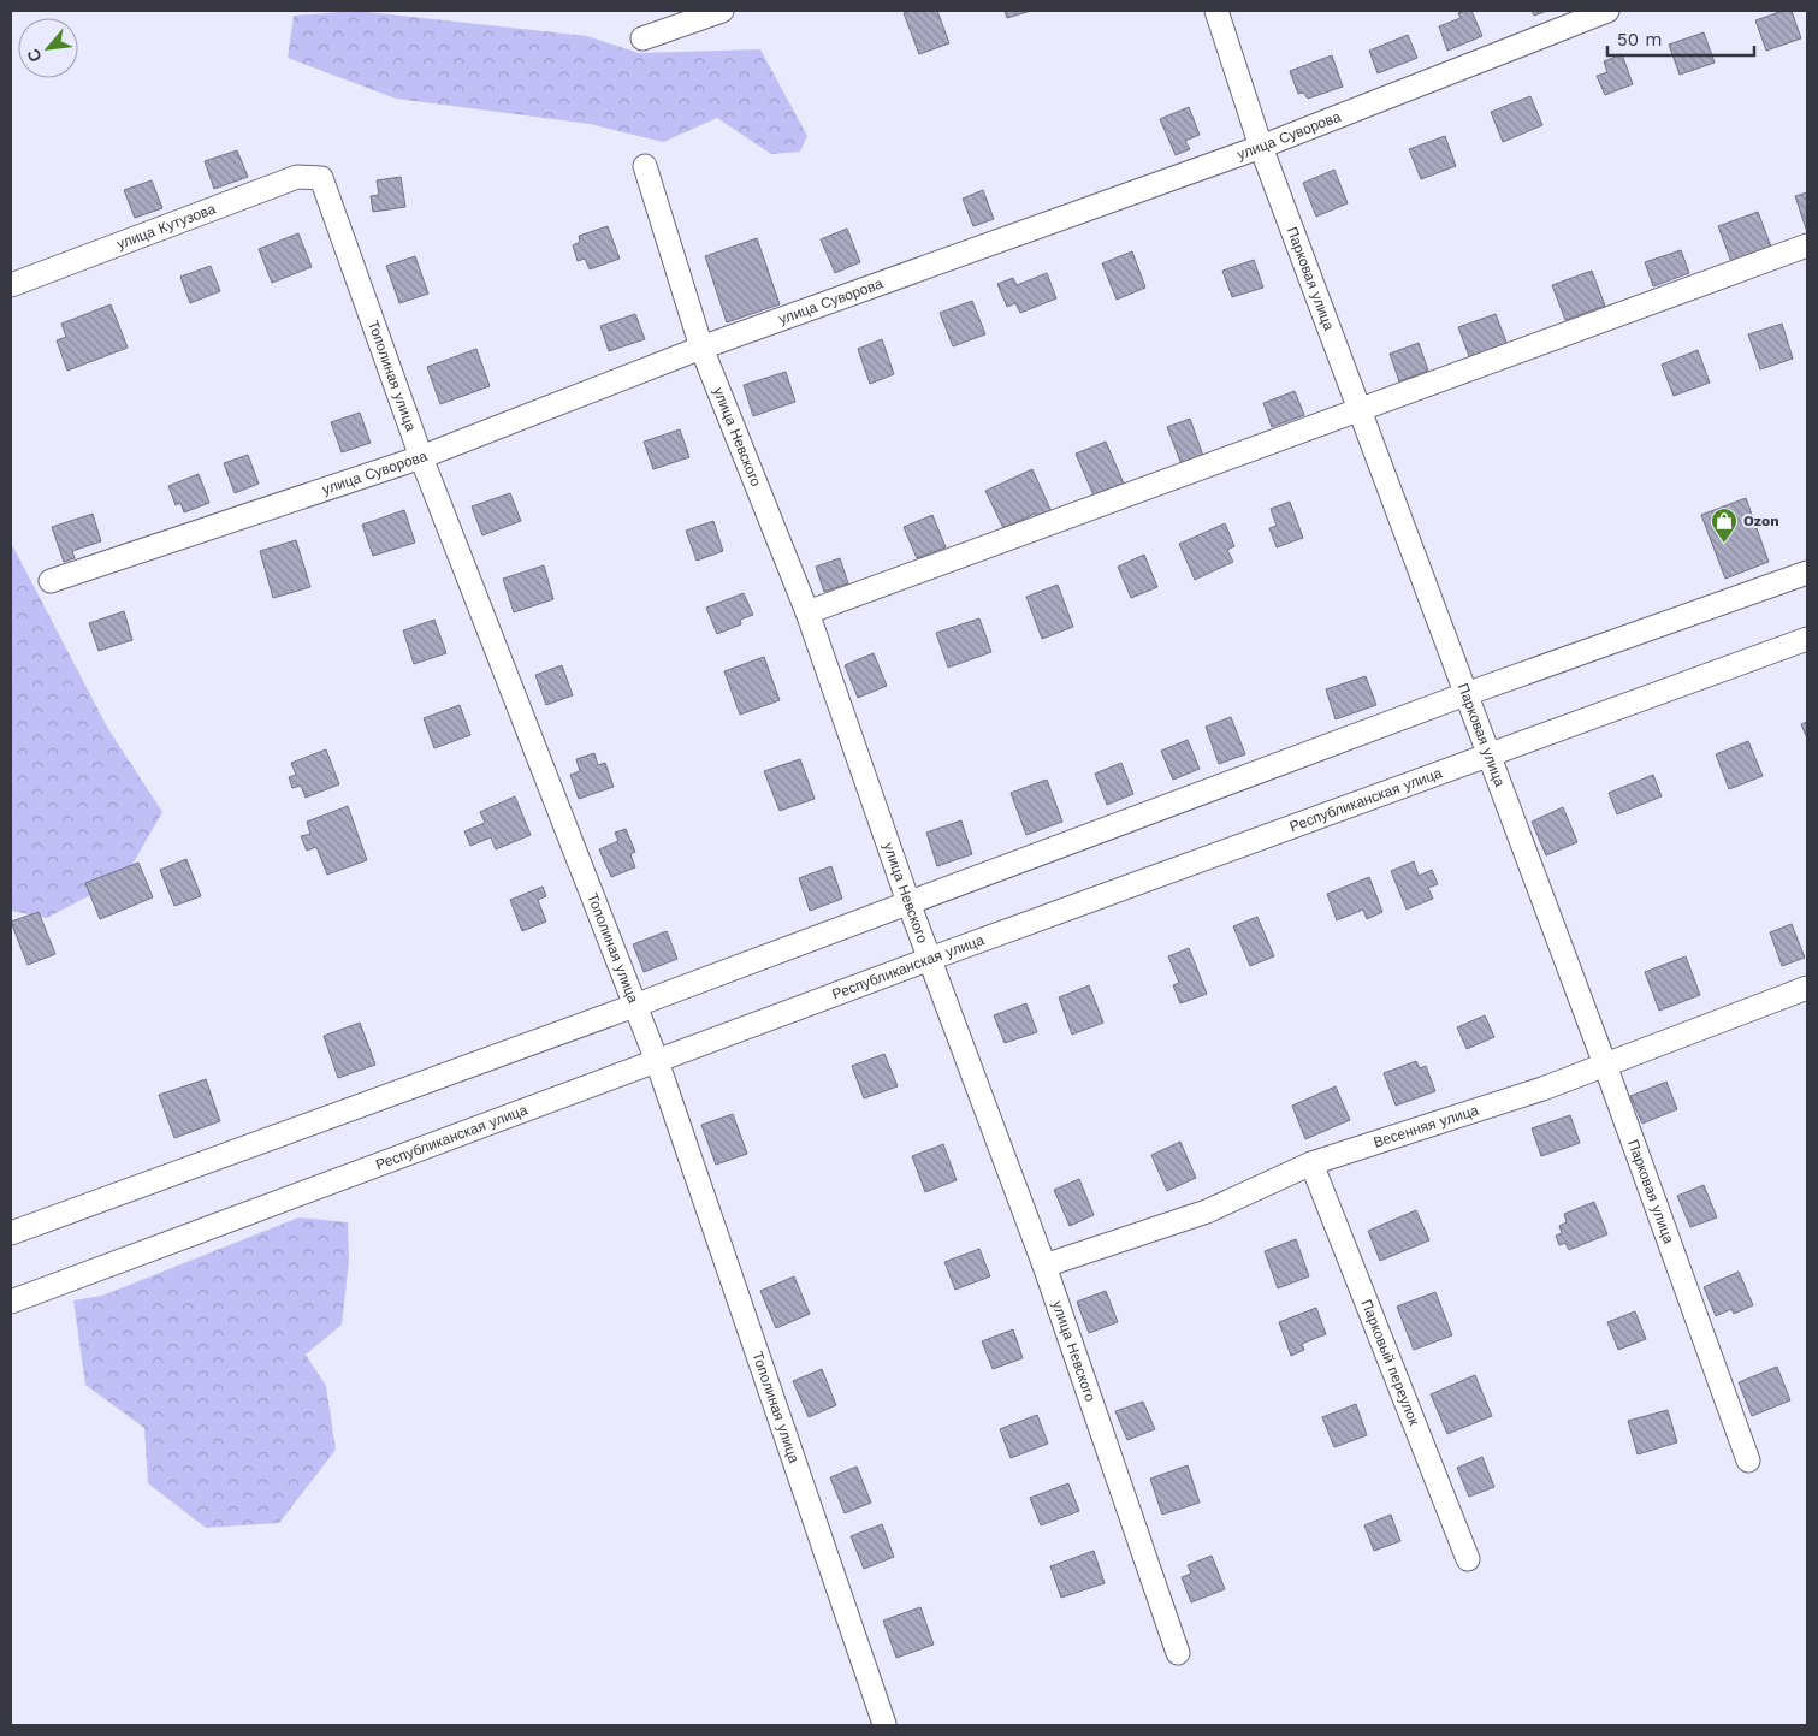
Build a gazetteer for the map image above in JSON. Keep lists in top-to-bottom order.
{
  "streets": {
    "street": [
      "улица Суворова",
      "улица Кутузова",
      "Парковая улица",
      "Тополиная улица",
      "улица Невского",
      "Республиканская улица",
      "Весенняя улица",
      "Парковый переулок"
    ]
  },
  "crossings": [
    ["улица Суворова", "Парковая улица"],
    ["улица Суворова", "Тополиная улица"],
    ["улица Суворова", "улица Невского"],
    ["улица Кутузова", "Тополиная улица"],
    ["Парковая улица", "Республиканская улица"],
    ["Парковая улица", "Весенняя улица"],
    ["Тополиная улица", "Республиканская улица"],
    ["улица Невского", "Республиканская улица"],
    ["улица Невского", "Весенняя улица"],
    ["Весенняя улица", "Парковый переулок"]
  ],
  "places": {
    "shop": ["Ozon"]
  },
  "scale_bar": "50 m",
  "north": "bottom left"
}
